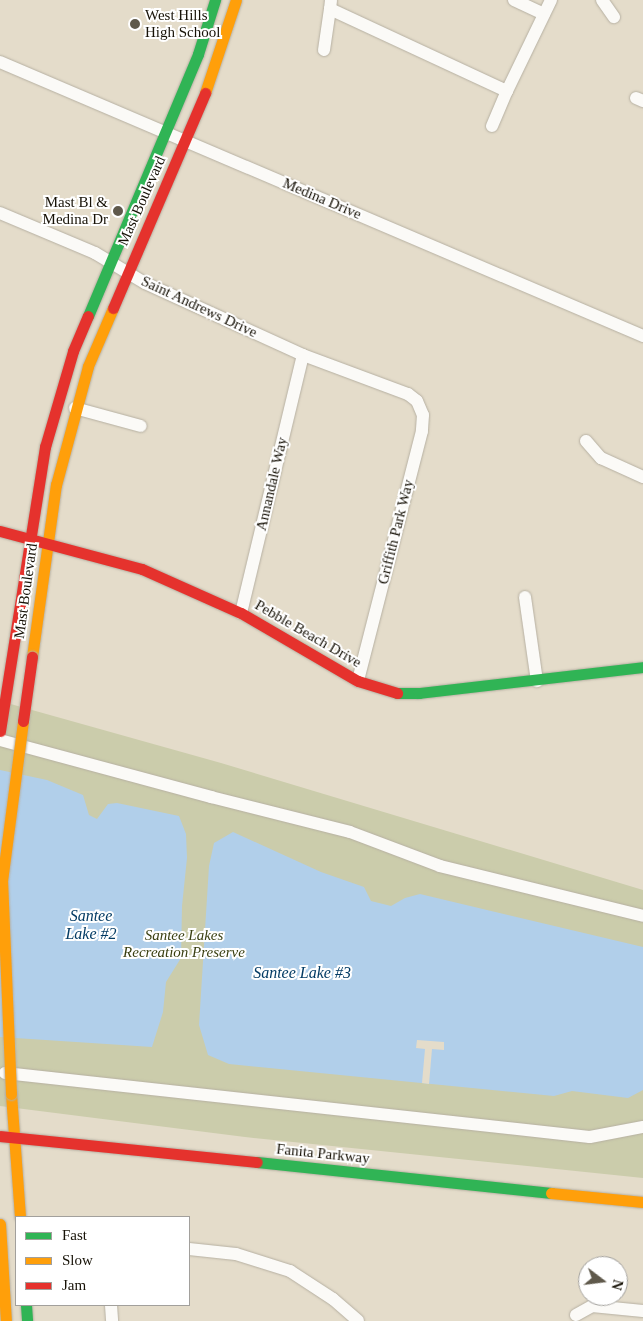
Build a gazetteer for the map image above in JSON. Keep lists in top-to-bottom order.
{
  "streets": {
    "main road": ["Mast Boulevard", "Pebble Beach Drive", "Fanita Parkway"],
    "street": [
      "Medina Drive",
      "Saint Andrews Drive",
      "Annandale Way",
      "Griffith Park Way"
    ]
  },
  "crossings": [
    ["Medina Drive", "Mast Boulevard"],
    ["Mast Boulevard", "Saint Andrews Drive"],
    ["Mast Boulevard", "Pebble Beach Drive"],
    ["Mast Boulevard", "Fanita Parkway"],
    ["Saint Andrews Drive", "Annandale Way"],
    ["Saint Andrews Drive", "Griffith Park Way"],
    ["Annandale Way", "Pebble Beach Drive"],
    ["Griffith Park Way", "Pebble Beach Drive"]
  ],
  "water": ["Santee Lake #2", "Santee Lake #3"],
  "parks": ["Santee Lakes Recreation Preserve"],
  "places": ["West Hills High School", "Mast Bl & Medina Dr"],
  "legend": ["Fast", "Slow", "Jam"],
  "north": "right"
}
